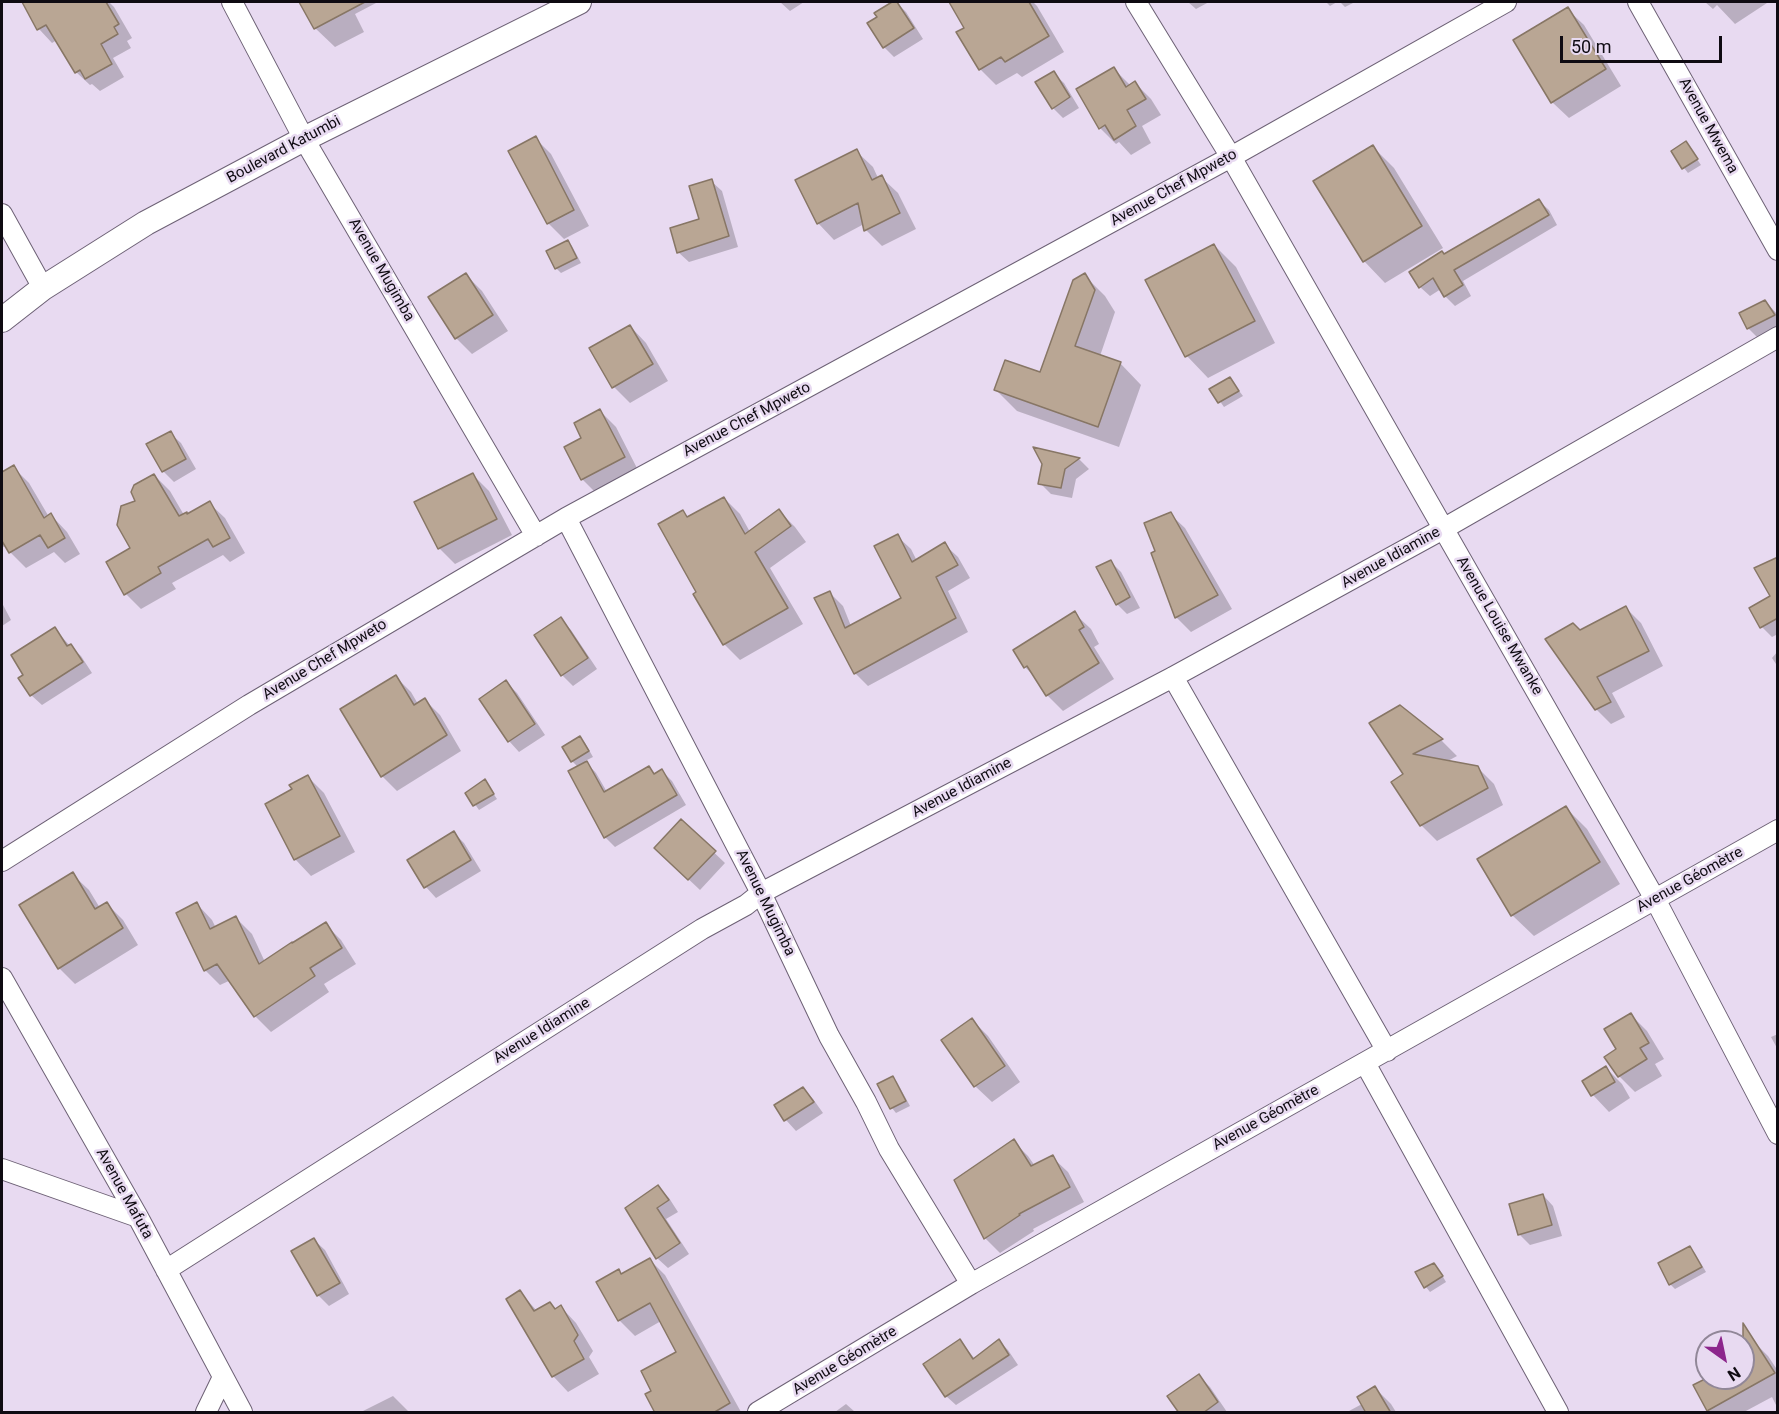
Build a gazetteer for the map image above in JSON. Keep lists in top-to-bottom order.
{
  "streets": {
    "street": [
      "Avenue Mwema",
      "Boulevard Katumbi",
      "Avenue Chef Mpweto",
      "Avenue Mugimba",
      "Avenue Idiamine",
      "Avenue Louise Mwanke",
      "Avenue Géomètre",
      "Avenue Mafuta"
    ]
  },
  "crossings": [
    ["Boulevard Katumbi", "Avenue Mugimba"],
    ["Avenue Chef Mpweto", "Avenue Mugimba"],
    ["Avenue Chef Mpweto", "Avenue Louise Mwanke"],
    ["Avenue Mugimba", "Avenue Idiamine"],
    ["Avenue Mugimba", "Avenue Géomètre"],
    ["Avenue Idiamine", "Avenue Louise Mwanke"],
    ["Avenue Idiamine", "Avenue Mafuta"],
    ["Avenue Louise Mwanke", "Avenue Géomètre"]
  ],
  "scale_bar": "50 m",
  "north": "bottom right"
}
